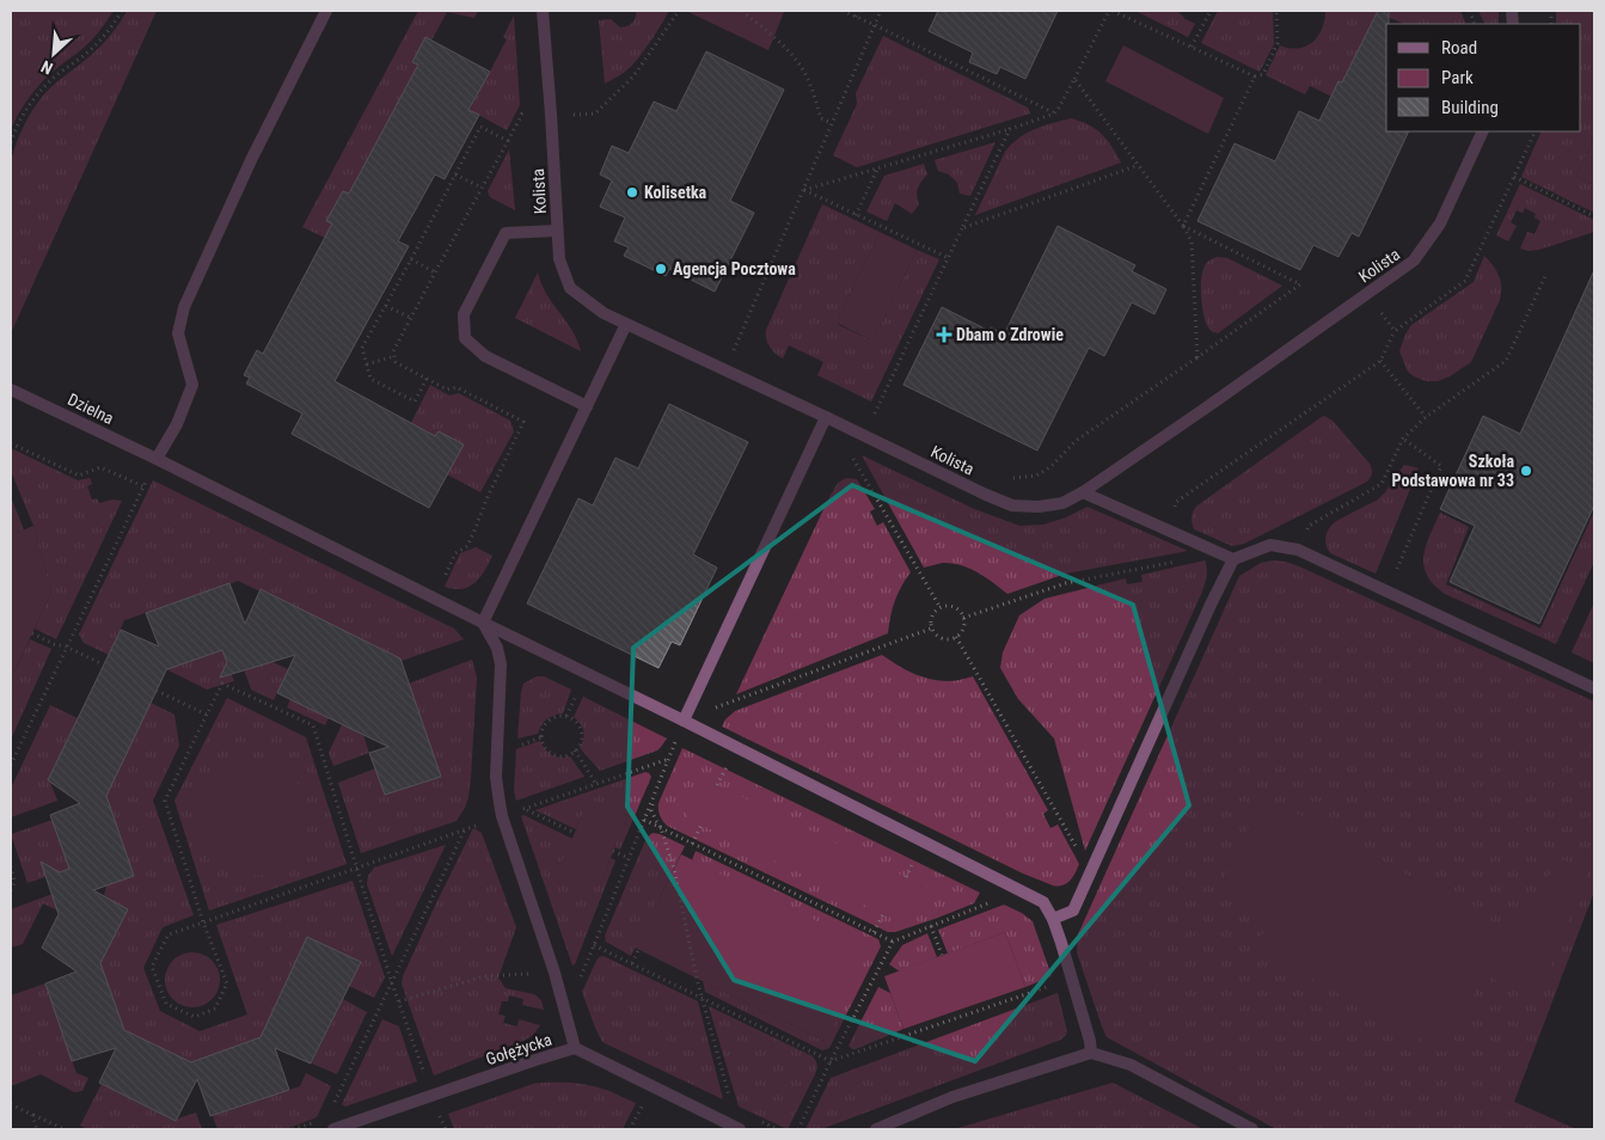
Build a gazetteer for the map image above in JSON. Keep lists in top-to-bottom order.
{
  "streets": {
    "street": ["Kolista", "Dzielna", "Gołężycka"]
  },
  "places": {
    "other": ["Kolisetka", "Agencja Pocztowa", "Szkoła Podstawowa nr 33"],
    "health": ["Dbam o Zdrowie"]
  },
  "legend": ["Road", "Park", "Building"],
  "north": "bottom left"
}
